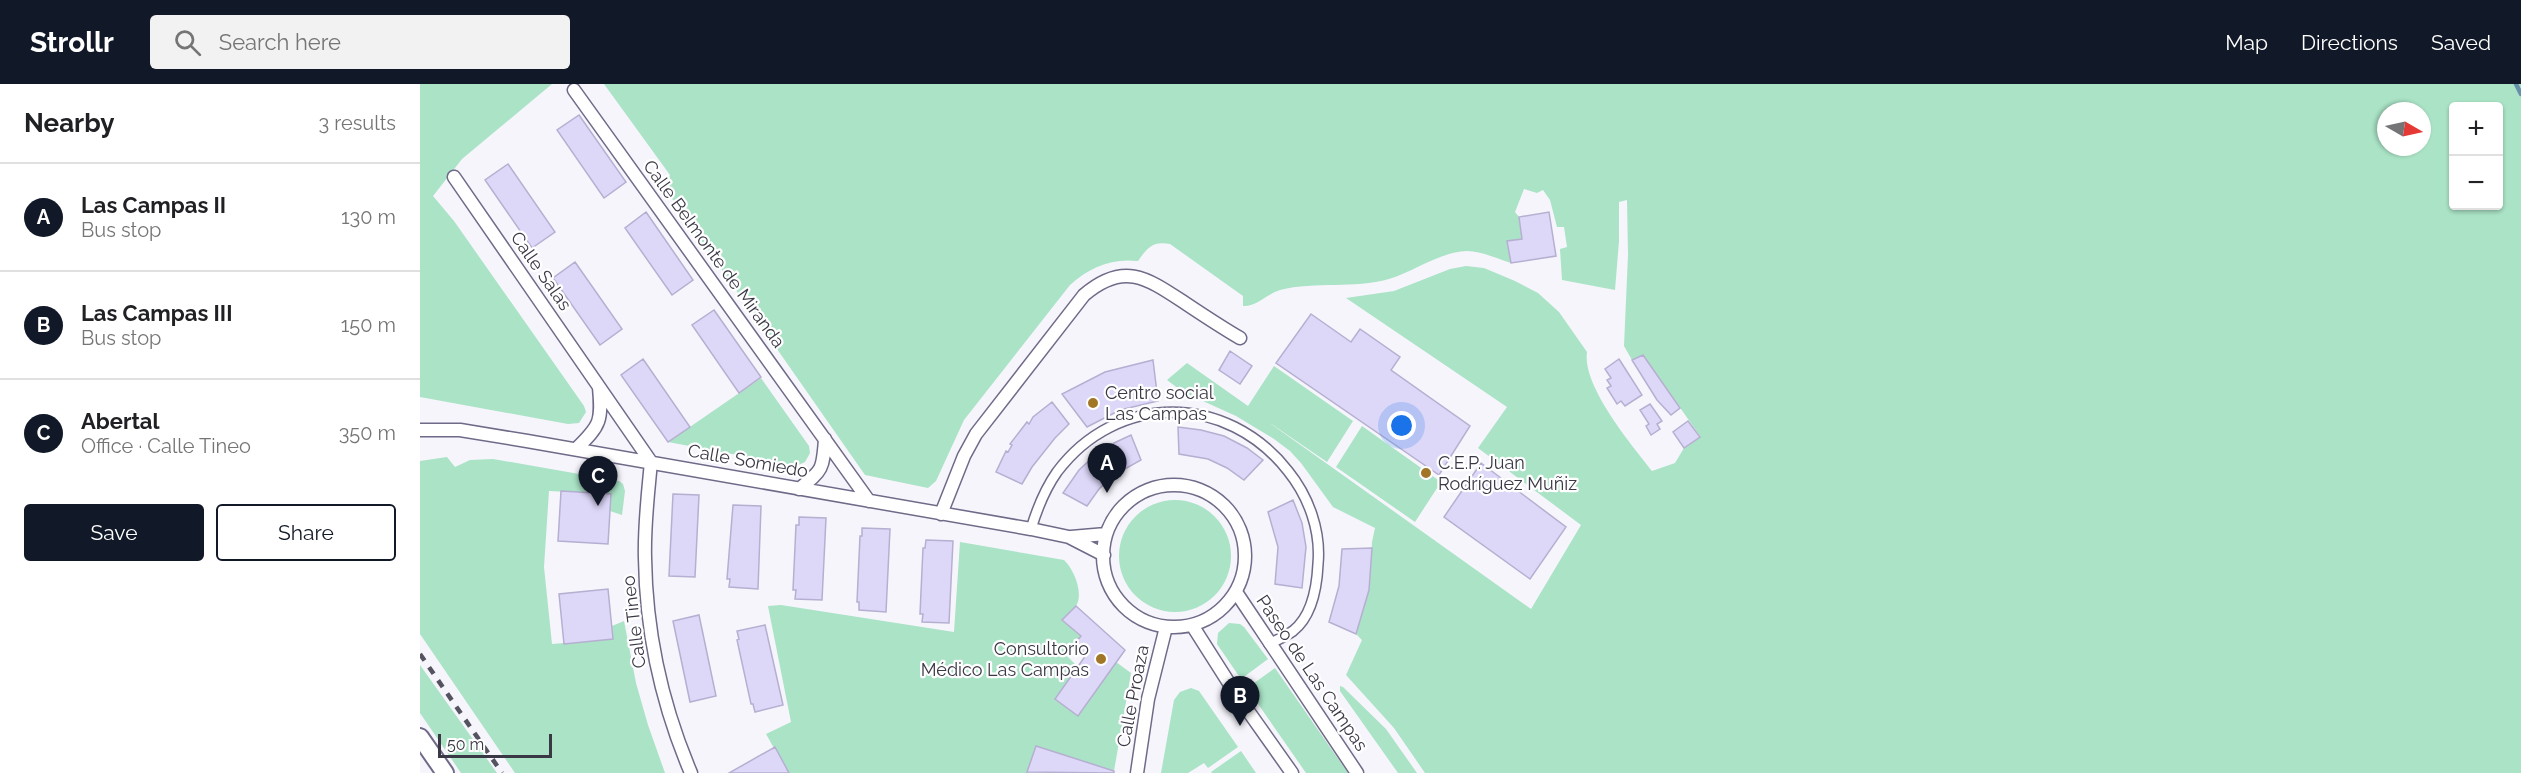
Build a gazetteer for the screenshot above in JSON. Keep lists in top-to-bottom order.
{
  "streets": {
    "street": [
      "Calle Belmonte de Miranda",
      "Calle Salas",
      "Calle Somiedo",
      "Calle Tineo",
      "Paseo de Las Campas",
      "Calle Proaza"
    ]
  },
  "crossings": [
    ["Calle Belmonte de Miranda", "Calle Somiedo"],
    ["Calle Salas", "Calle Somiedo"],
    ["Calle Salas", "Calle Tineo"],
    ["Calle Somiedo", "Calle Tineo"],
    ["Calle Somiedo", "Paseo de Las Campas"],
    ["Calle Somiedo", "Calle Proaza"],
    ["Paseo de Las Campas", "Calle Proaza"]
  ],
  "places": ["Centro social Las Campas", "C.E.P. Juan Rodríguez Muñiz", "Consultorio Médico Las Campas"],
  "scale_bar": "50 m",
  "north": "right",
  "page": {
    "header": "Strollr",
    "search": "Search here",
    "nav": ["Map", "Directions", "Saved"],
    "heading": ["Nearby", "3 results"],
    "map_buttons": ["+", "−"],
    "list": [
      {
        "mark": "A",
        "name": "Las Campas II",
        "note": "Bus stop",
        "value": "130 m"
      },
      {
        "mark": "B",
        "name": "Las Campas III",
        "note": "Bus stop",
        "value": "150 m"
      },
      {
        "mark": "C",
        "name": "Abertal",
        "note": "Office · Calle Tineo",
        "value": "350 m"
      }
    ],
    "pins": ["A", "C", "B"],
    "buttons": ["Save", "Share"],
    "scale": "50 m"
  }
}
